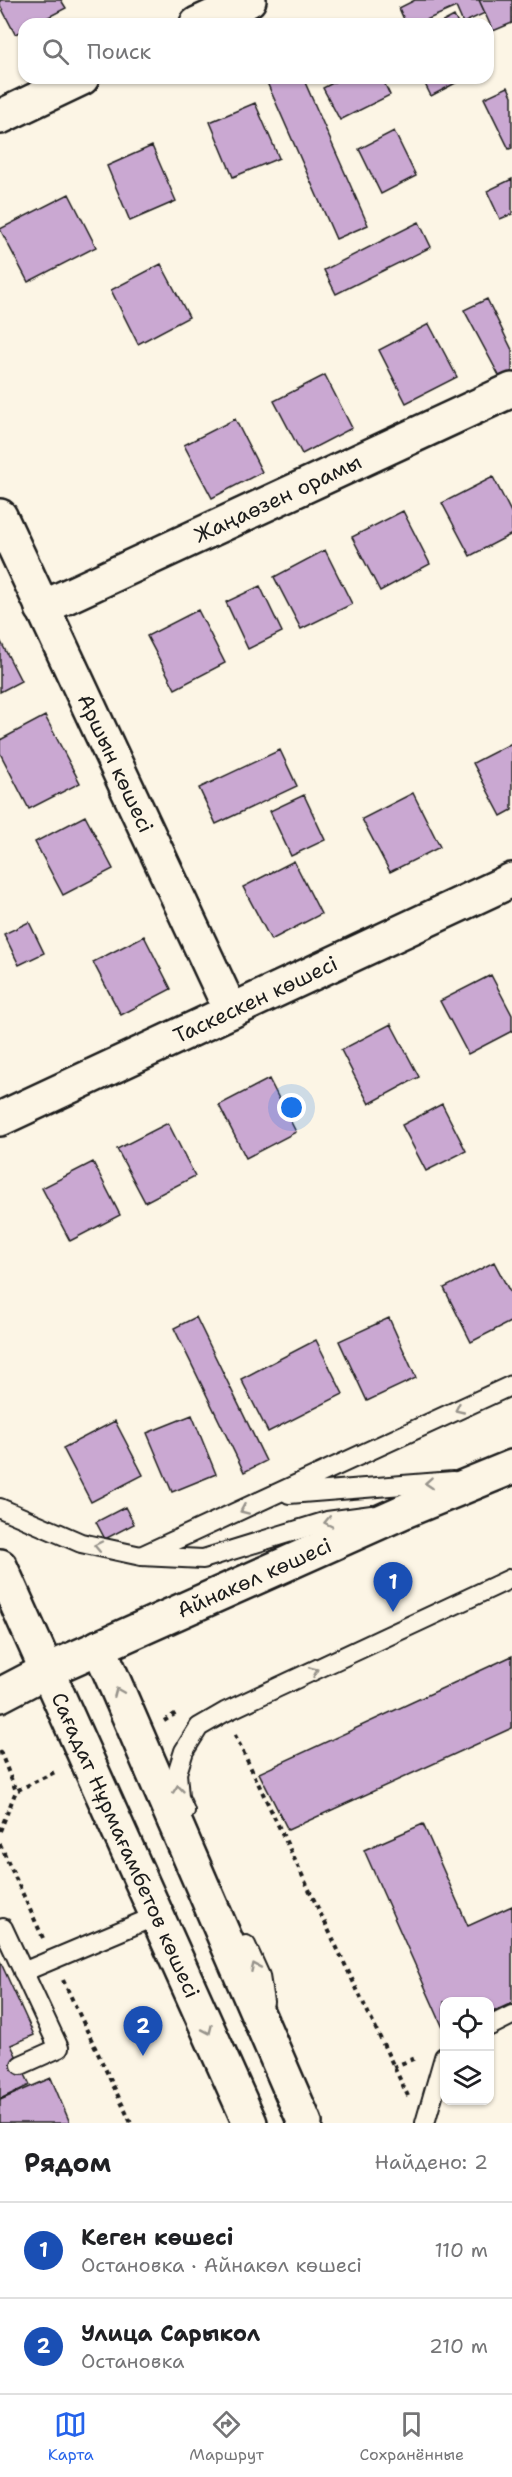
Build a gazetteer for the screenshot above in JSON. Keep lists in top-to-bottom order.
{
  "streets": {
    "street": [
      "Жаңаөзен орамы",
      "Аршын көшесі",
      "Таскескен көшесі",
      "Айнакөл көшесі",
      "Сағадат Нұрмағамбетов көшесі"
    ]
  },
  "crossings": [
    ["Жаңаөзен орамы", "Аршын көшесі"],
    ["Аршын көшесі", "Таскескен көшесі"],
    ["Айнакөл көшесі", "Сағадат Нұрмағамбетов көшесі"]
  ],
  "page": {
    "search": "Поиск",
    "pins": ["1", "2"],
    "heading": ["Рядом", "Найдено: 2"],
    "list": [
      {
        "mark": "1",
        "name": "Кеген көшесі",
        "note": "Остановка · Айнакөл көшесі",
        "value": "110 m"
      },
      {
        "mark": "2",
        "name": "Улица Сарыкол",
        "note": "Остановка",
        "value": "210 m"
      }
    ],
    "nav": ["Карта", "Маршрут", "Сохранённые"]
  }
}
